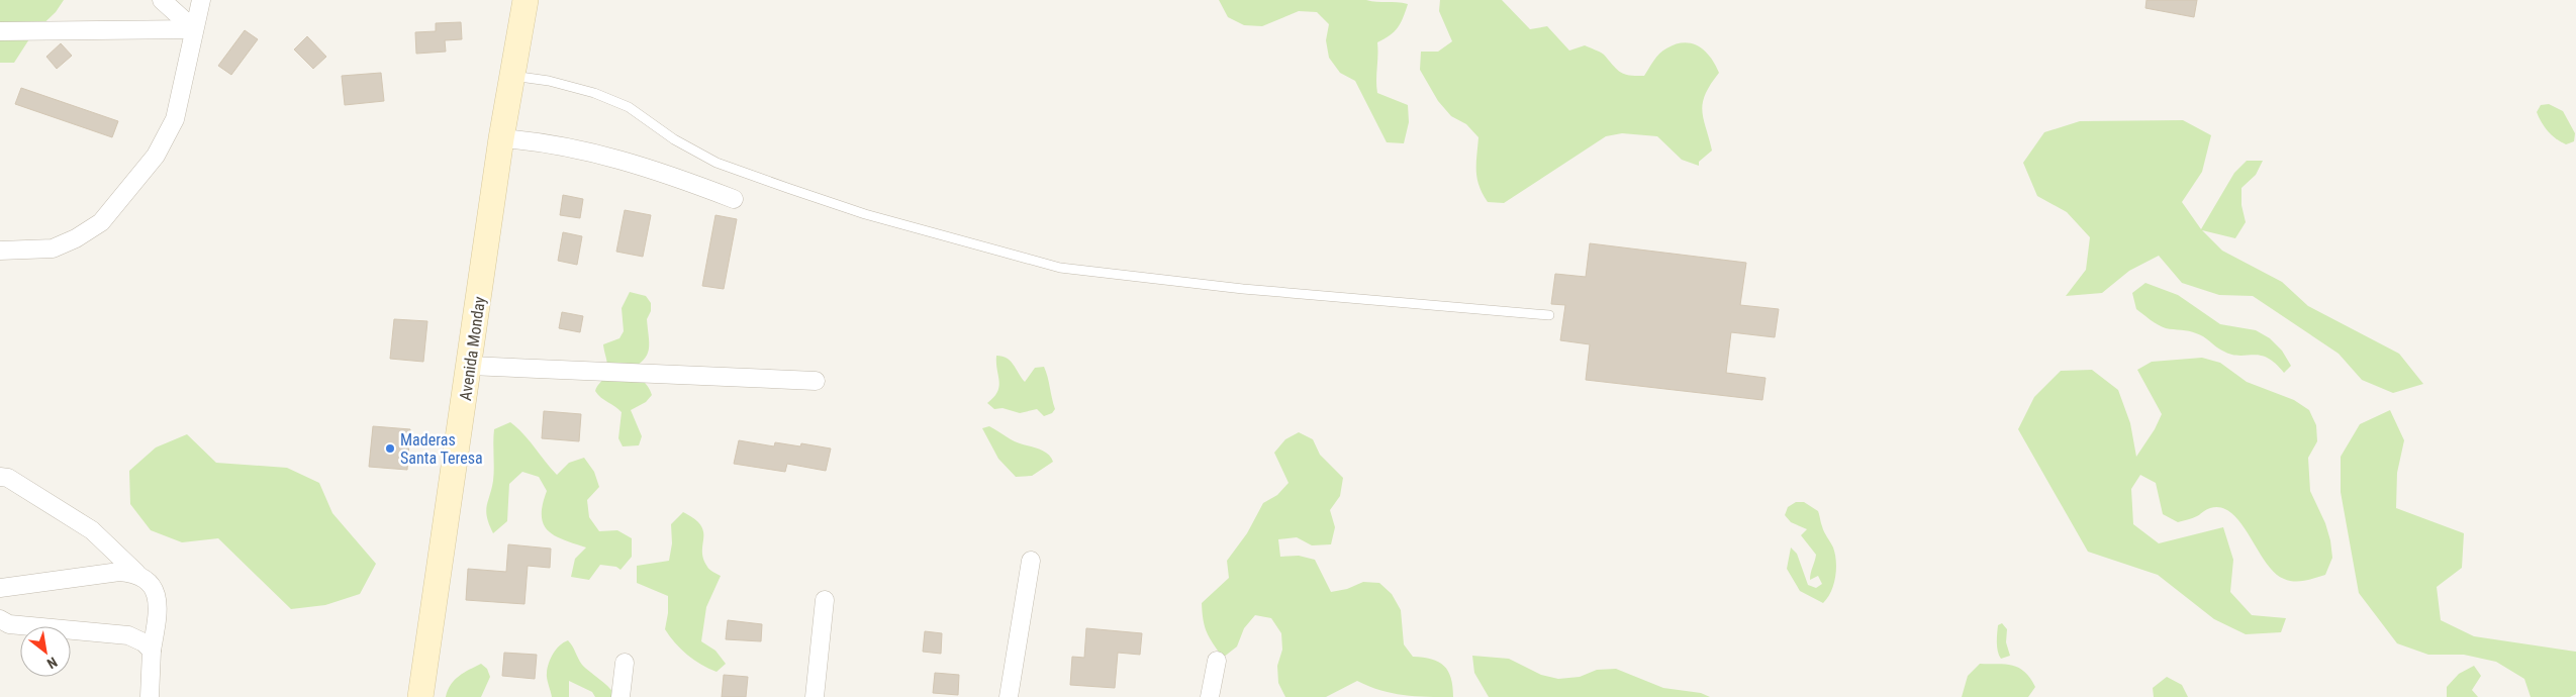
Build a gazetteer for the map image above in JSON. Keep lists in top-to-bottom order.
{
  "streets": {
    "main road": ["Avenida Monday"]
  },
  "places": ["Maderas Santa Teresa"],
  "north": "bottom right"
}
